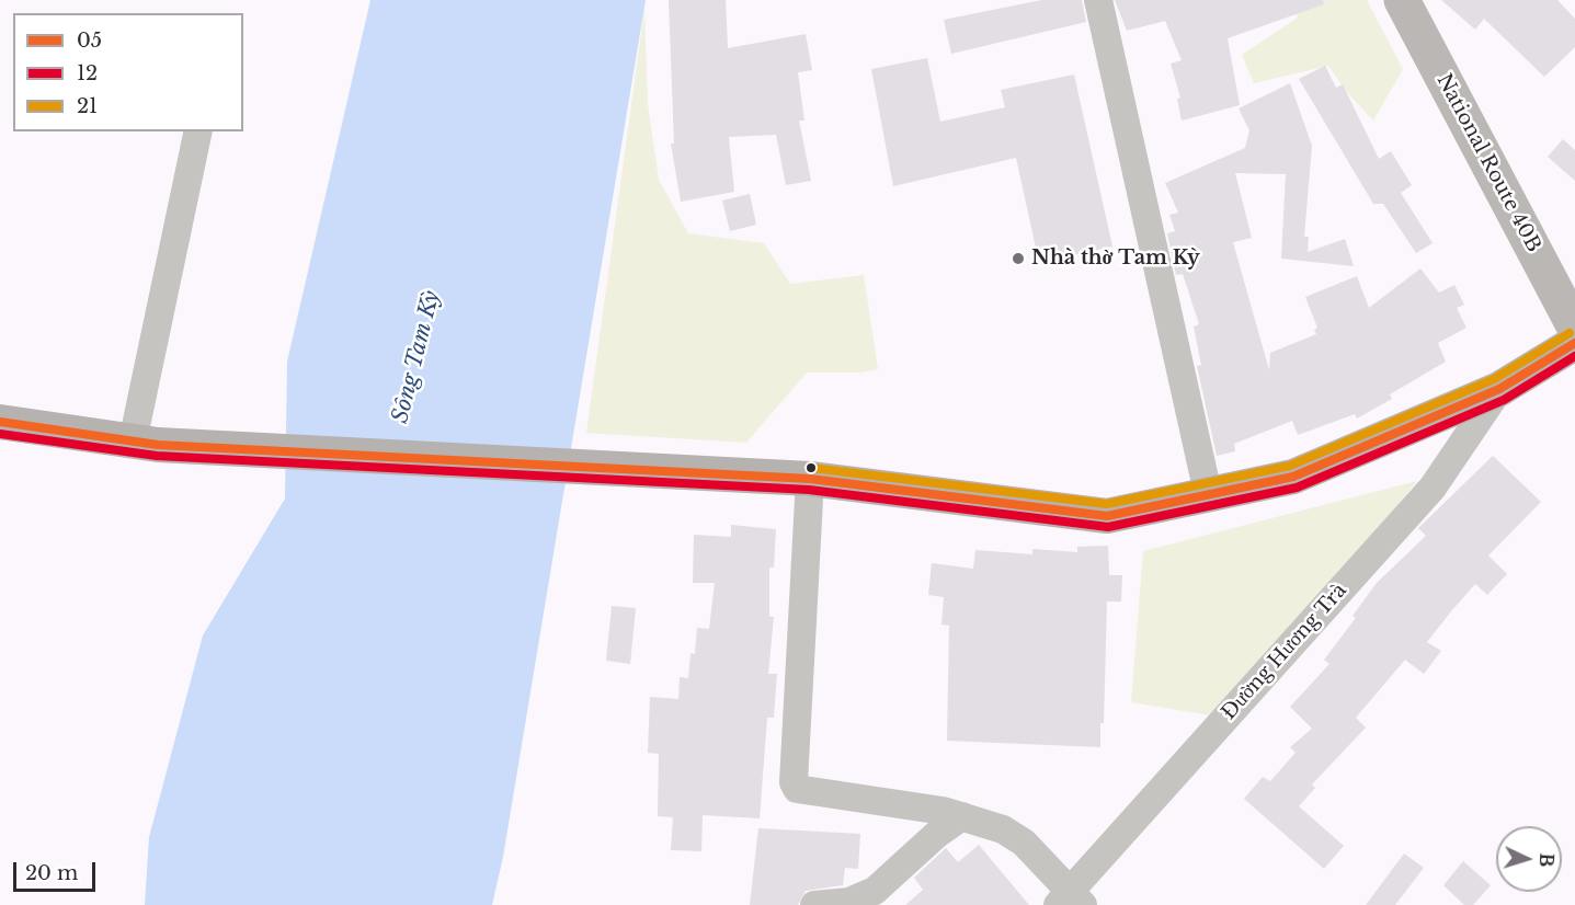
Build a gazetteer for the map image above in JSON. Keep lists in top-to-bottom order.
{
  "streets": {
    "highway": ["National Route 40B"],
    "street": ["Đường Hương Trà"]
  },
  "water": ["Sông Tam Kỳ"],
  "places": ["Nhà thờ Tam Kỳ"],
  "lines": ["transit line 21", "transit line 05", "transit line 12"],
  "legend": ["05", "12", "21"],
  "scale_bar": "20 m",
  "north": "right"
}
